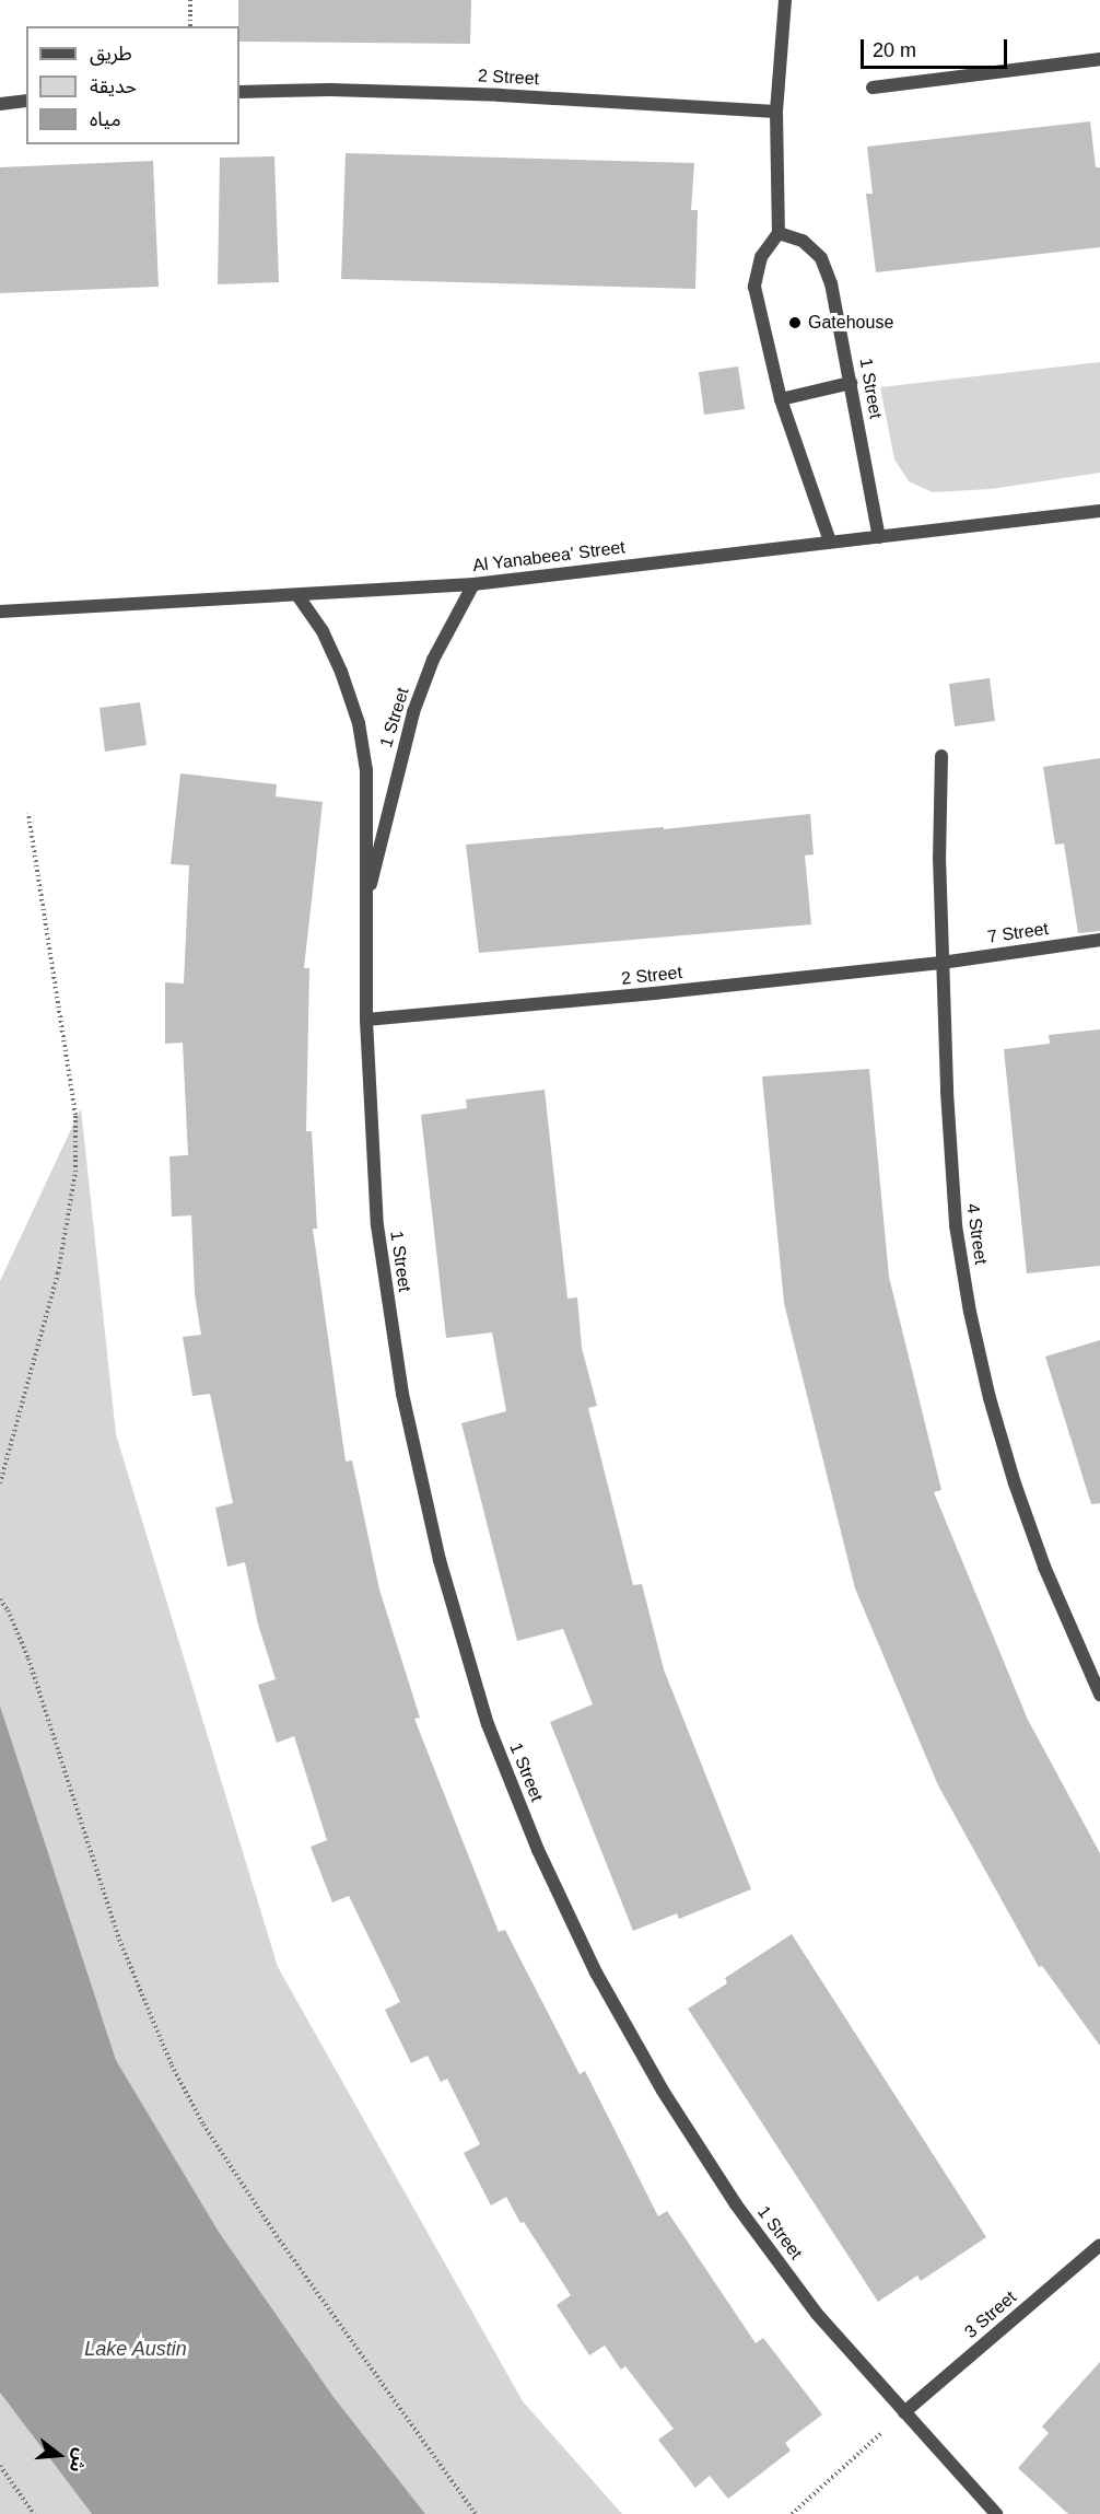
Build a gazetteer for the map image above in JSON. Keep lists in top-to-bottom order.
{
  "streets": {
    "street": [
      "2 Street",
      "1 Street",
      "Al Yanabeea' Street",
      "7 Street",
      "4 Street",
      "3 Street"
    ]
  },
  "crossings": [
    ["2 Street", "1 Street"],
    ["2 Street", "7 Street"],
    ["2 Street", "4 Street"],
    ["1 Street", "Al Yanabeea' Street"],
    ["1 Street", "3 Street"],
    ["7 Street", "4 Street"]
  ],
  "water": ["Lake Austin"],
  "places": ["Gatehouse"],
  "legend": ["طريق", "حديقة", "مياه"],
  "scale_bar": "20 m",
  "north": "right"
}
